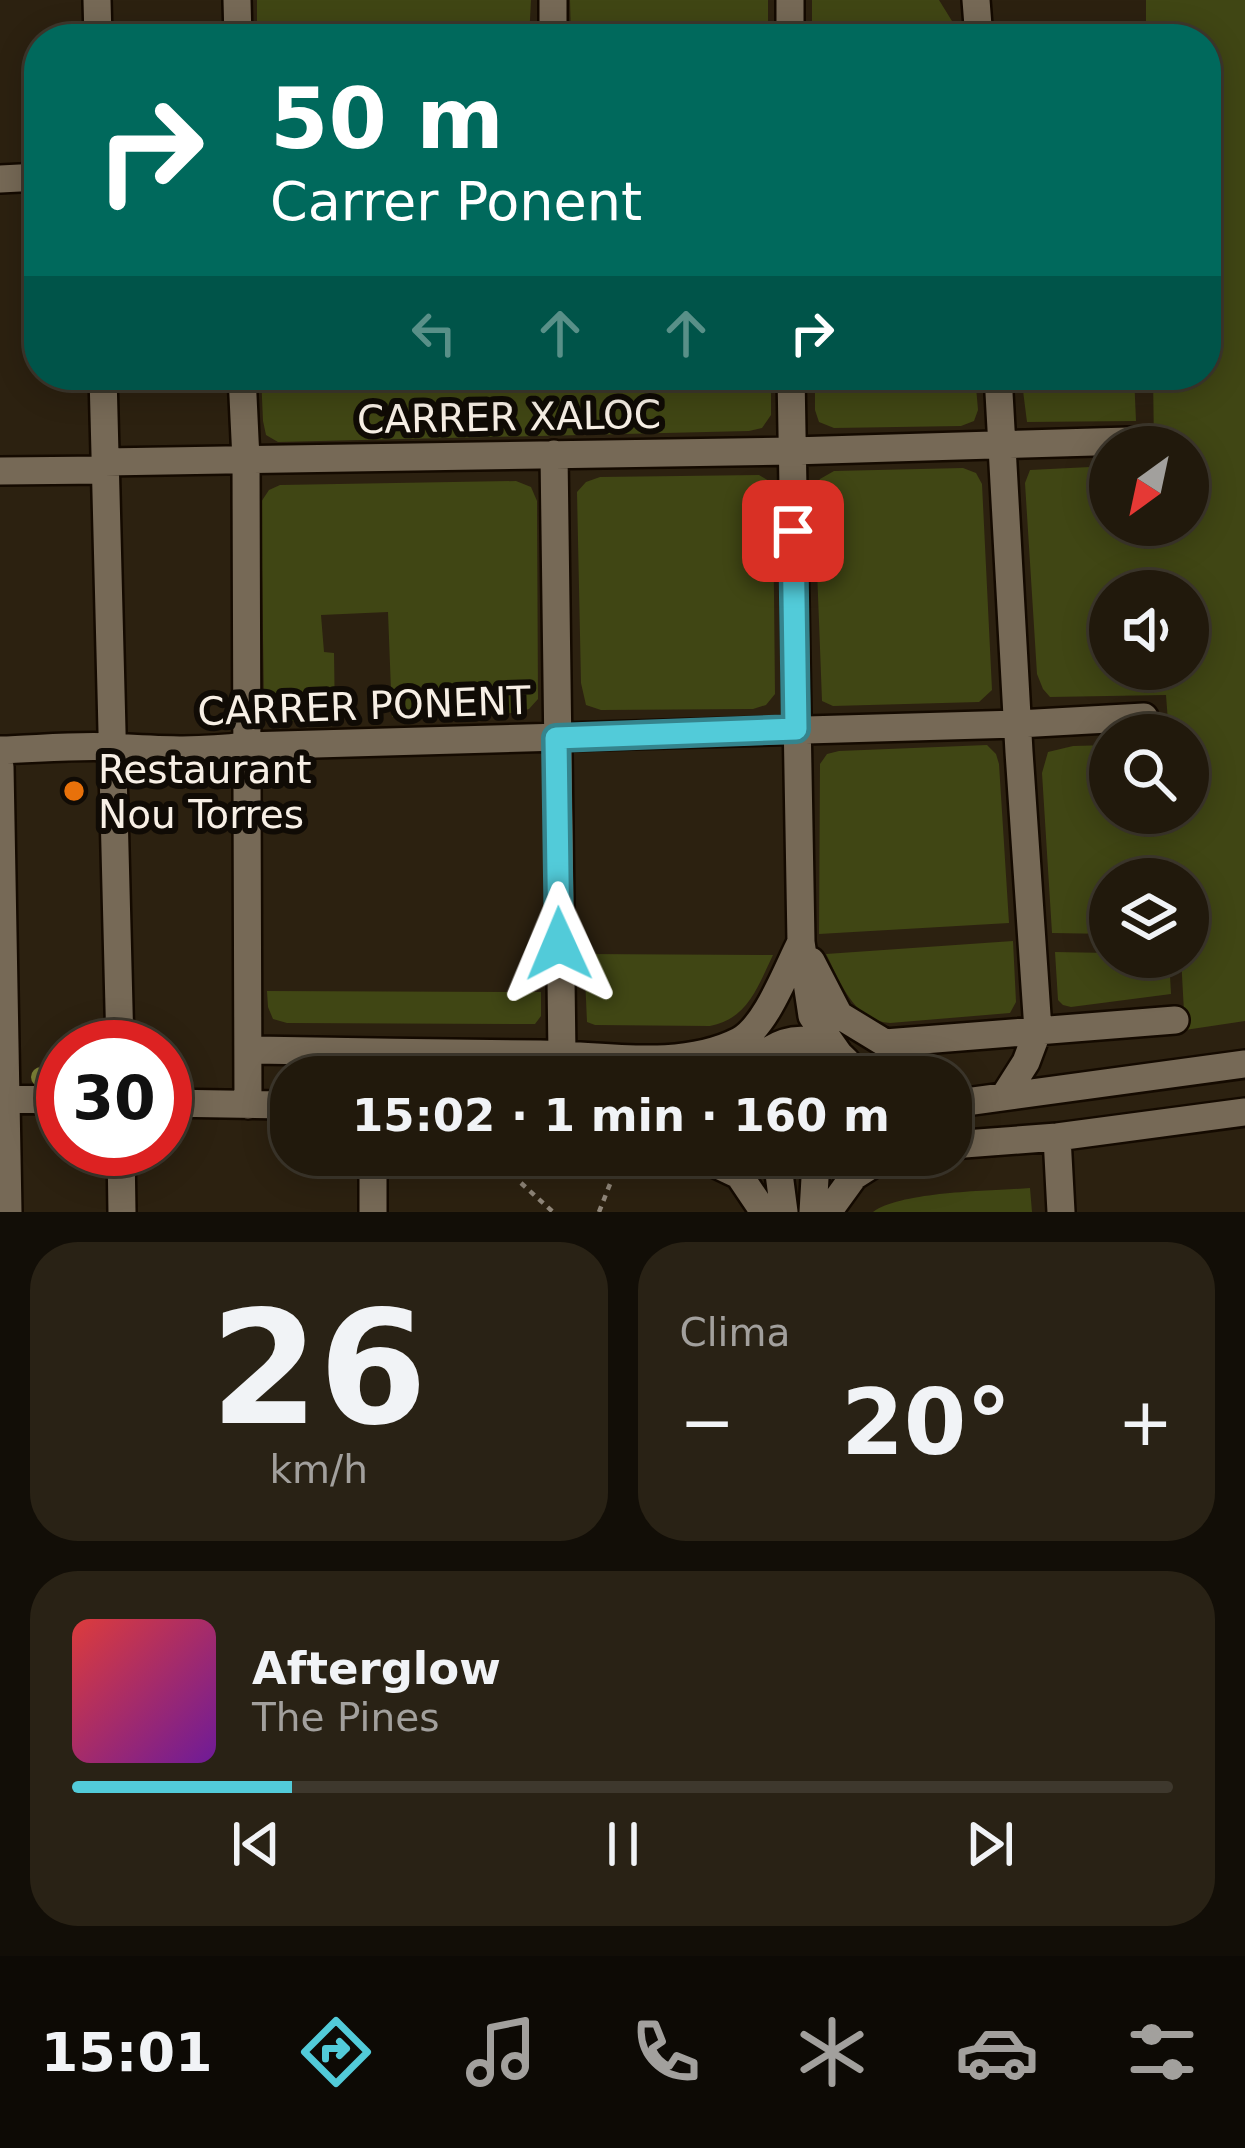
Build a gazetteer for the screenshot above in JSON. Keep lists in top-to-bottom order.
{
  "streets": {
    "street": ["CARRER XALOC", "CARRER PONENT"]
  },
  "places": ["Restaurant Nou Torres"],
  "north": "bottom left",
  "page": {
    "turn": ["50 m", "Carrer Ponent"],
    "limit": "30",
    "trip": "15:02 · 1 min · 160 m",
    "tile": [
      ["26", "km/h"],
      "Clima"
    ],
    "heat": ["−", "20°", "+"],
    "song": ["Afterglow", "The Pines"],
    "tabs": "15:01"
  }
}
